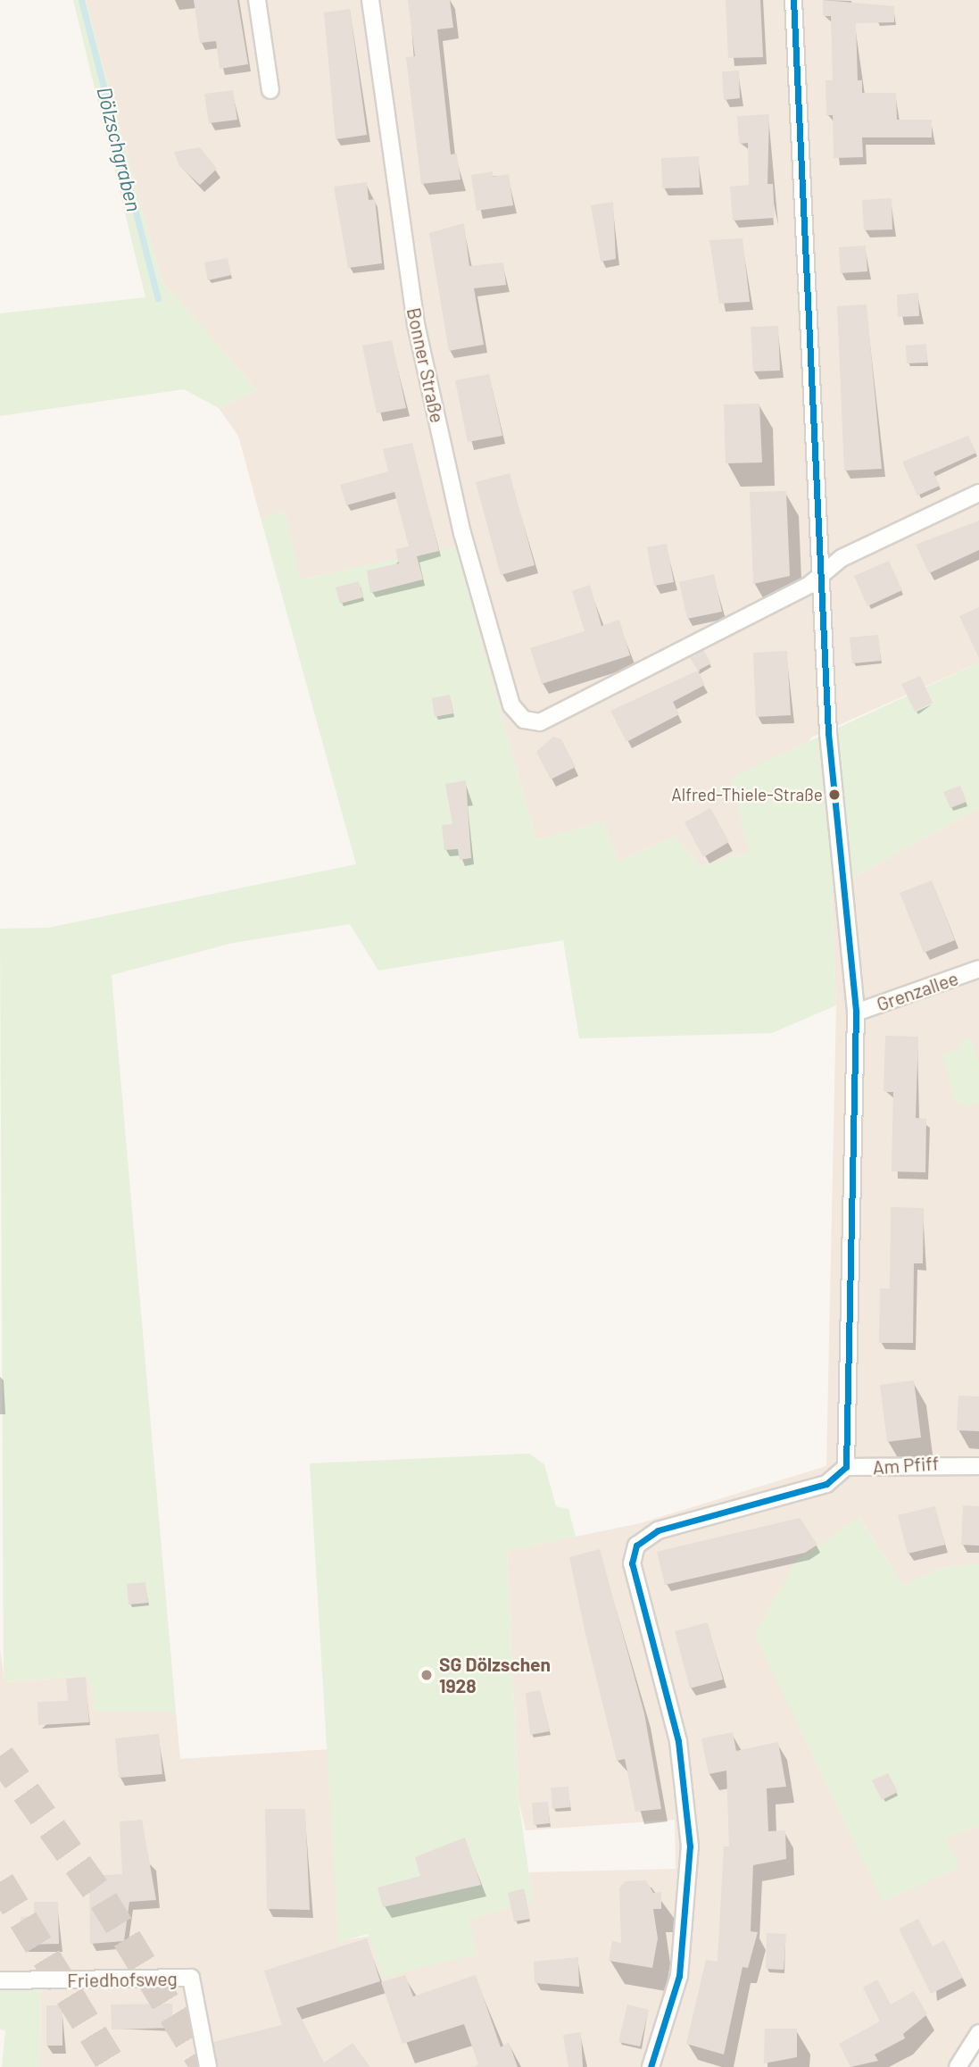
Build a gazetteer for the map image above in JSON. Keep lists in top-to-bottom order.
{
  "streets": {
    "street": [
      "Bonner Straße",
      "Grenzallee",
      "Am Pfiff",
      "Friedhofsweg"
    ]
  },
  "water": ["Dölzschgraben"],
  "places": ["Alfred-Thiele-Straße", "SG Dölzschen 1928"]
}
